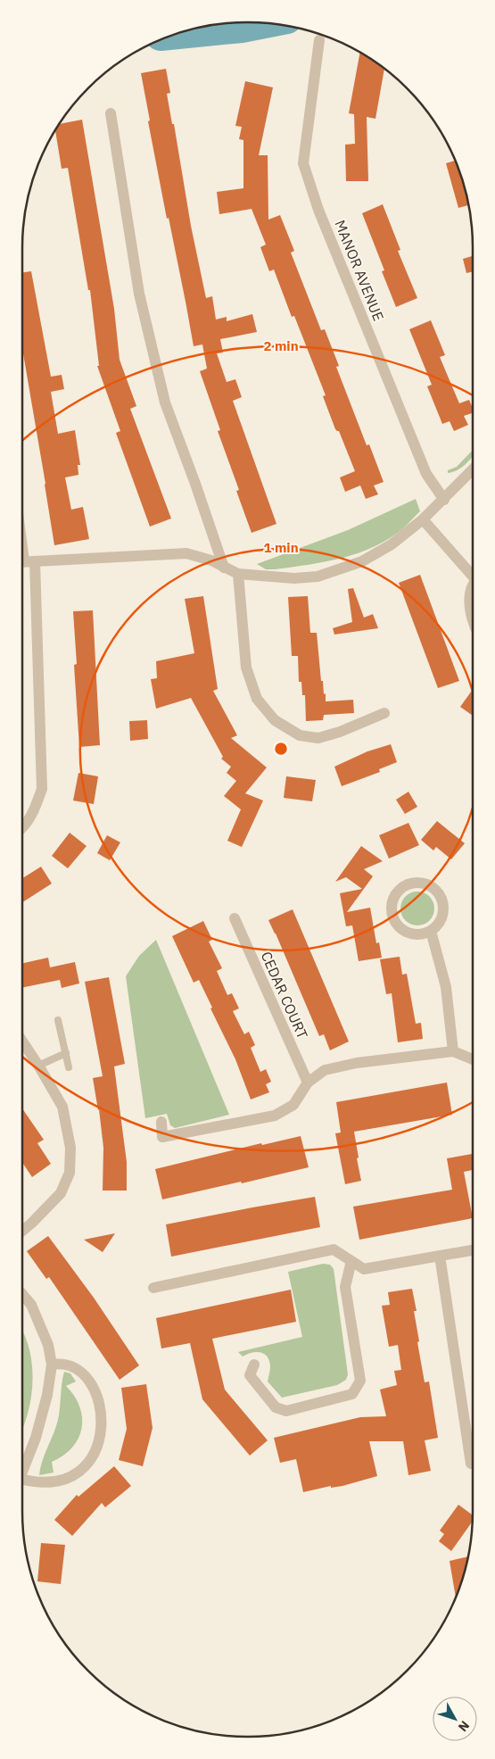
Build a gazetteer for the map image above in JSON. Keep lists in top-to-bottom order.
{
  "streets": {
    "street": ["MANOR AVENUE", "CEDAR COURT"]
  },
  "north": "bottom right",
  "rings": ["2 min", "1 min"]
}
